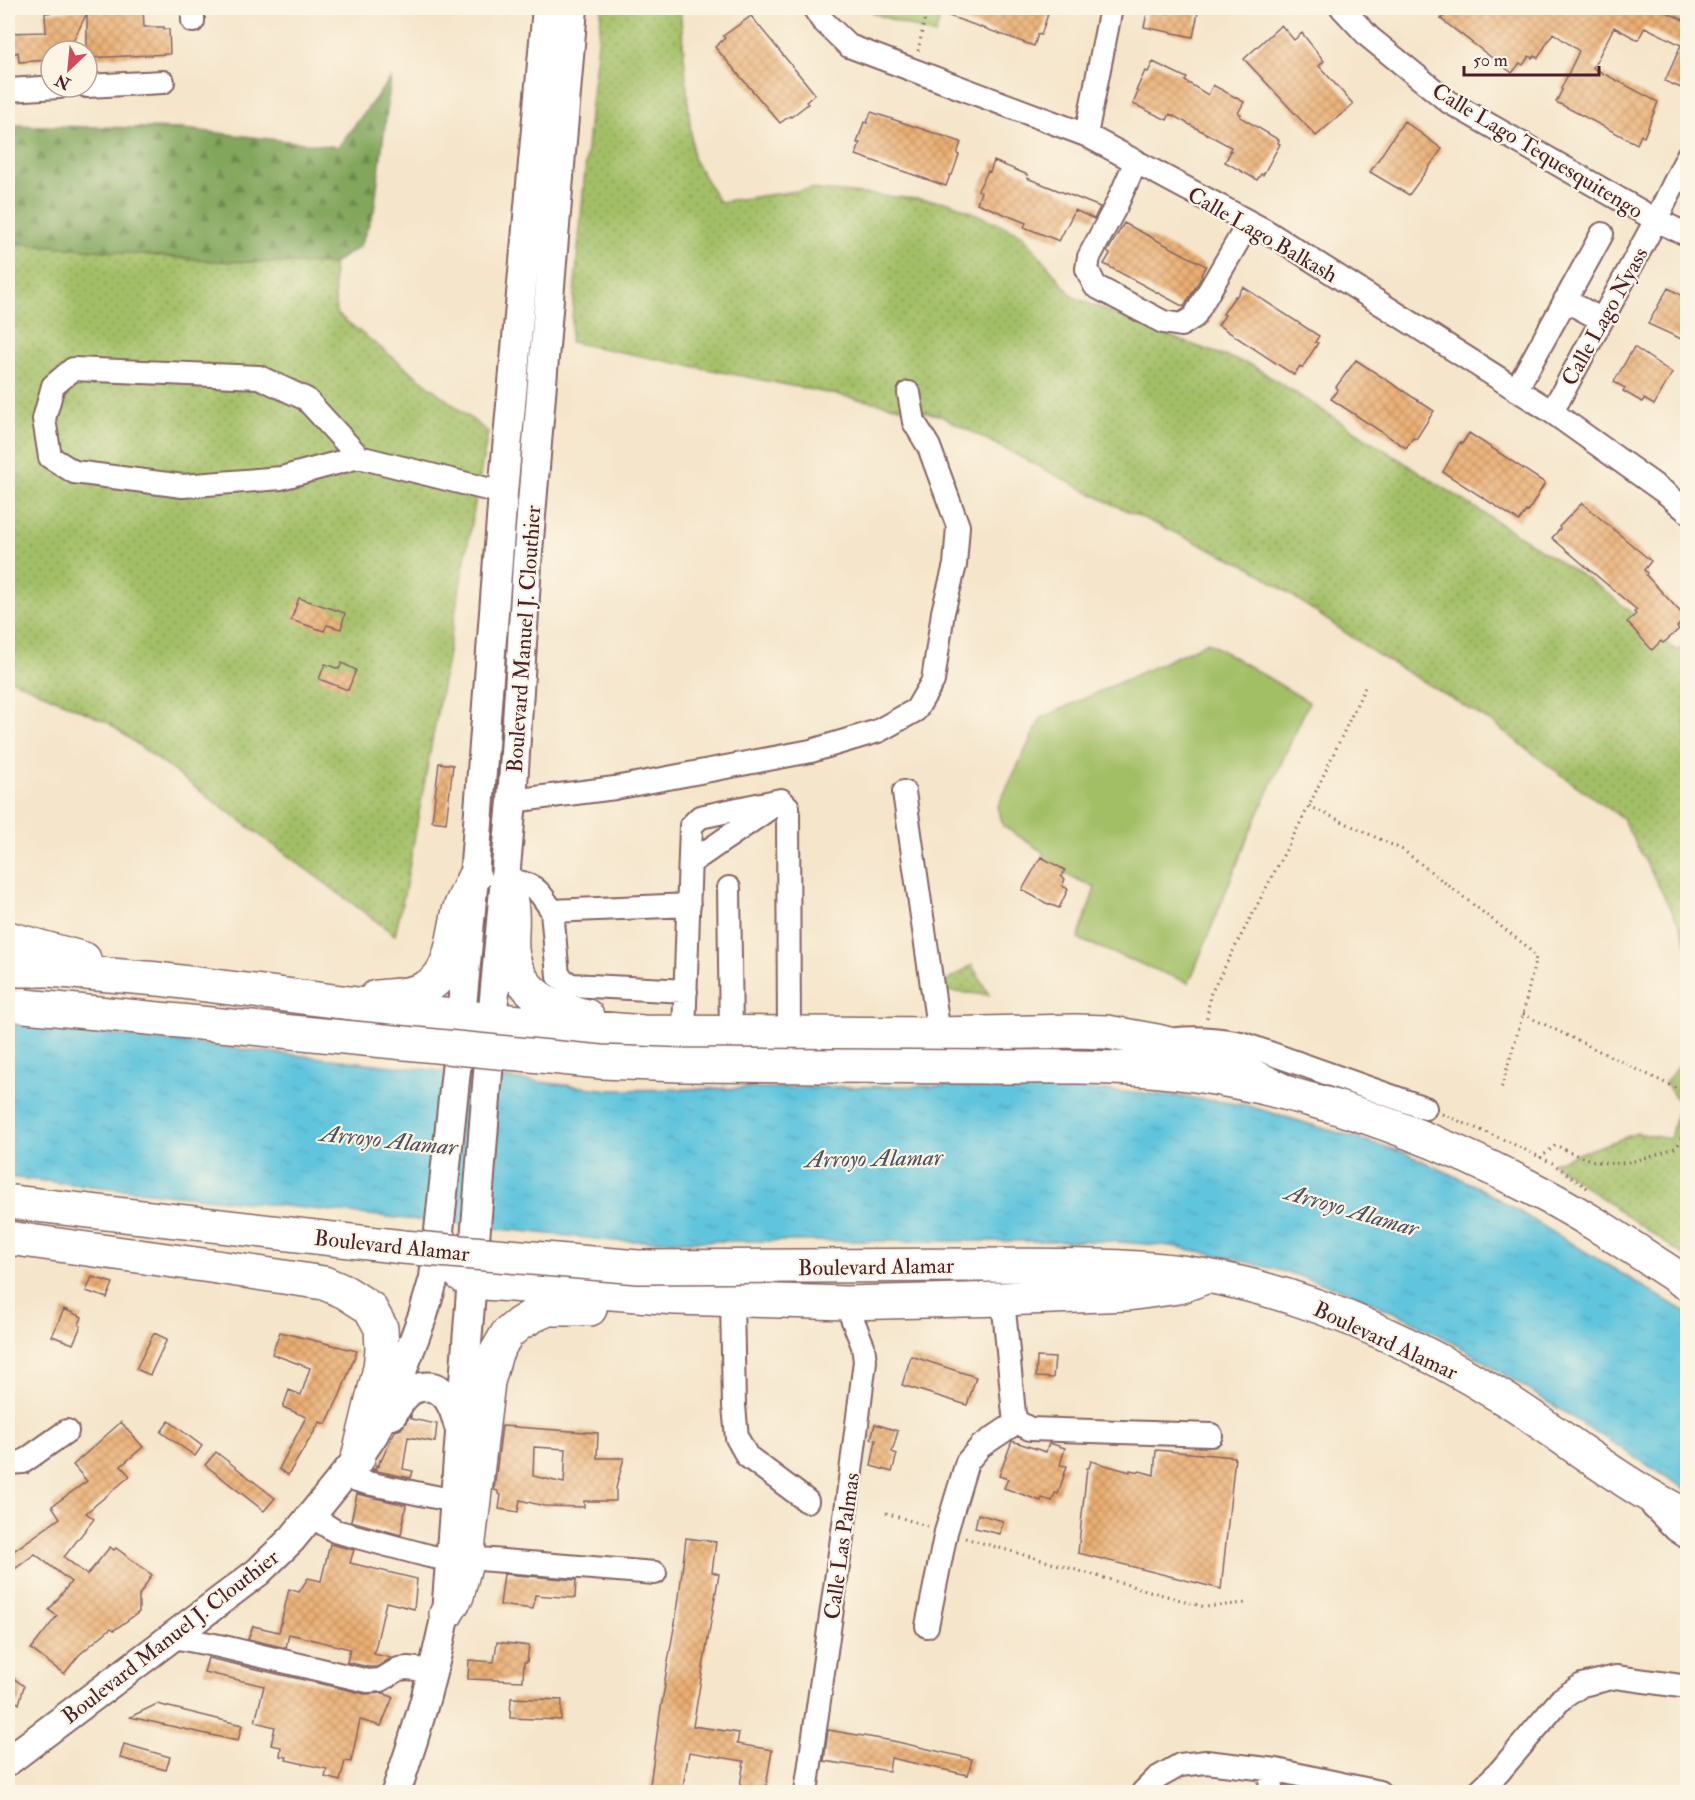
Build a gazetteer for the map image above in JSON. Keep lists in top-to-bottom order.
{
  "streets": {
    "highway": ["Boulevard Alamar"],
    "main road": ["Boulevard Manuel J. Clouthier"],
    "street": [
      "Calle Lago Tequesquitengo",
      "Calle Lago Balkash",
      "Calle Lago Nyass",
      "Calle Las Palmas"
    ]
  },
  "crossings": [
    ["Calle Lago Tequesquitengo", "Calle Lago Nyass"],
    ["Calle Lago Balkash", "Calle Lago Nyass"]
  ],
  "water": ["Arroyo Alamar"],
  "scale_bar": "50 m",
  "north": "bottom left"
}
